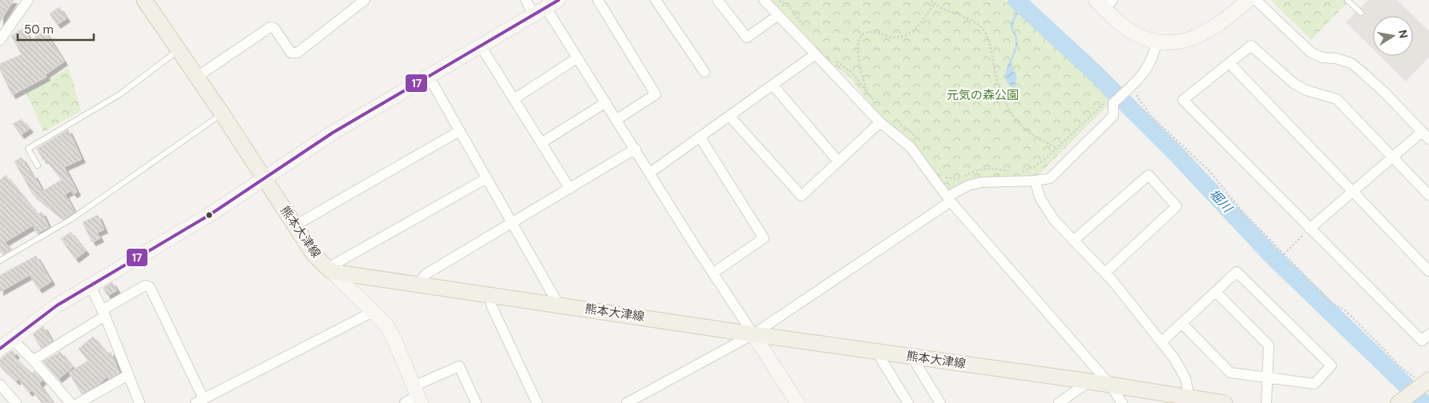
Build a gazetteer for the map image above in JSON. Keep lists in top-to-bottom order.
{
  "streets": {
    "main road": ["熊本大津線"]
  },
  "water": ["堀川"],
  "parks": ["元気の森公園"],
  "lines": ["transit line 17"],
  "scale_bar": "50 m",
  "north": "right"
}
